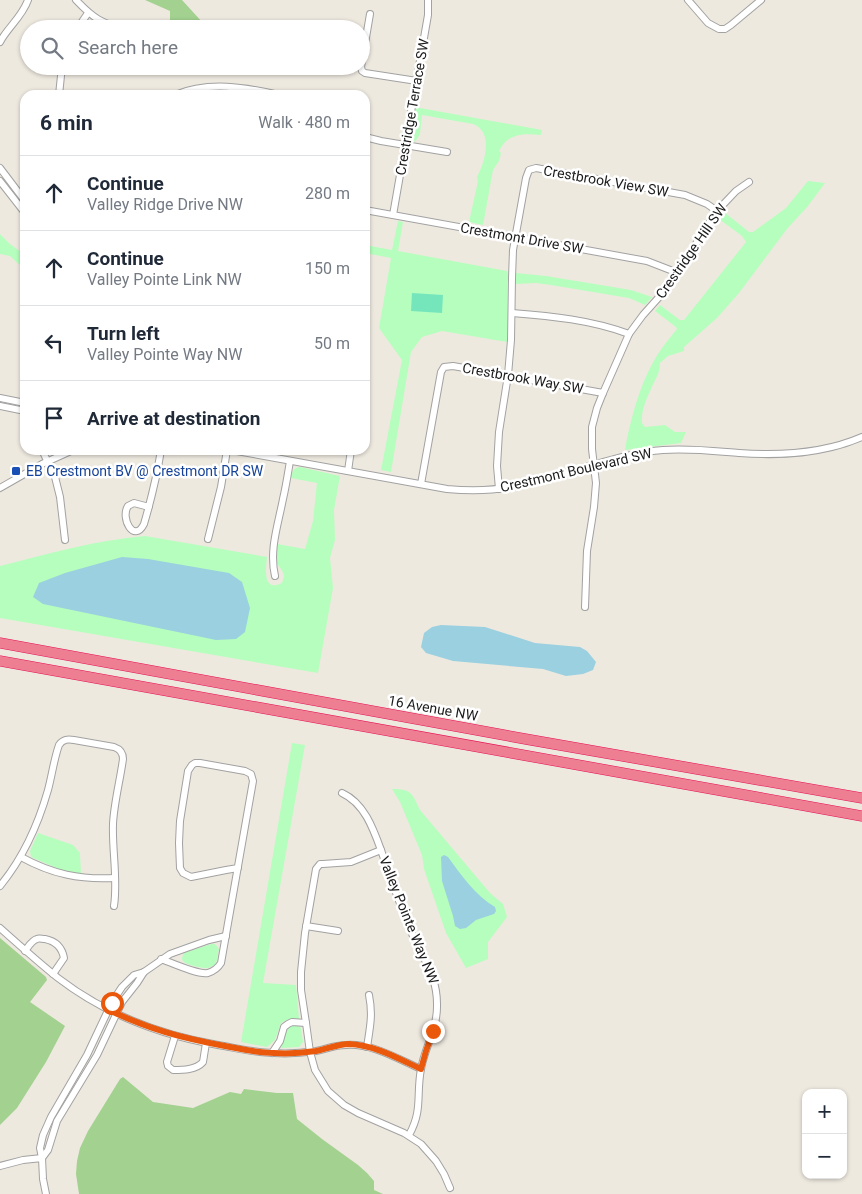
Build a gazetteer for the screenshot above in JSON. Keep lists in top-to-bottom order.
{
  "streets": {
    "highway": ["16 Avenue NW"],
    "street": [
      "Crestridge Terrace SW",
      "Crestbrook View SW",
      "Crestmont Drive SW",
      "Crestridge Hill SW",
      "Crestbrook Way SW",
      "Crestmont Boulevard SW",
      "Valley Pointe Way NW"
    ]
  },
  "crossings": [
    ["Crestridge Terrace SW", "Crestmont Drive SW"],
    ["Crestbrook View SW", "Crestmont Drive SW"],
    ["Crestbrook View SW", "Crestridge Hill SW"],
    ["Crestmont Drive SW", "Crestridge Hill SW"],
    ["Crestridge Hill SW", "Crestbrook Way SW"],
    ["Crestridge Hill SW", "Crestmont Boulevard SW"],
    ["Crestbrook Way SW", "Crestmont Boulevard SW"]
  ],
  "places": {
    "transit": ["EB Crestmont BV @ Crestmont DR SW"]
  },
  "page": {
    "search": "Search here",
    "heading": ["6 min", "Walk · 480 m"],
    "list": [
      ["Continue", "Valley Ridge Drive NW", "280 m"],
      ["Continue", "Valley Pointe Link NW", "150 m"],
      ["Turn left", "Valley Pointe Way NW", "50 m"],
      "Arrive at destination"
    ],
    "map_buttons": ["+", "−"]
  }
}
